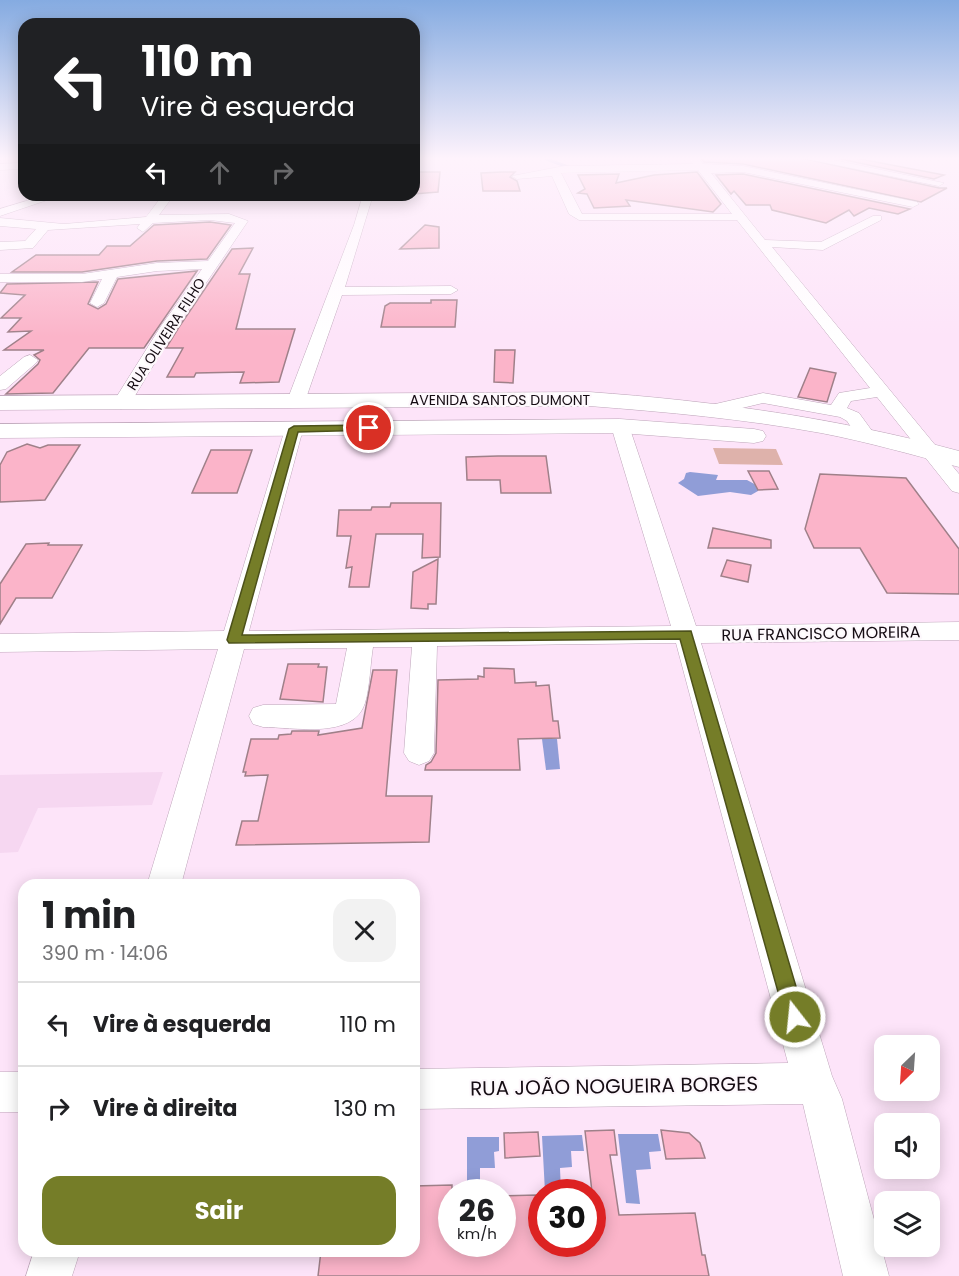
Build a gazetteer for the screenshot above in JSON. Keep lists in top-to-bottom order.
{
  "streets": {
    "main road": ["AVENIDA SANTOS DUMONT"],
    "street": ["RUA OLIVEIRA FILHO", "RUA FRANCISCO MOREIRA", "RUA JOÃO NOGUEIRA BORGES"]
  },
  "crossings": [
    ["RUA OLIVEIRA FILHO", "AVENIDA SANTOS DUMONT"]
  ],
  "north": "bottom left",
  "page": {
    "turn": ["110 m", "Vire à esquerda"],
    "heading": ["1 min", "390 m · 14:06"],
    "list": [
      {
        "name": "Vire à esquerda",
        "value": "110 m"
      },
      {
        "name": "Vire à direita",
        "value": "130 m"
      }
    ],
    "buttons": "Sair",
    "speed": "26 km/h",
    "limit": "30"
  }
}
